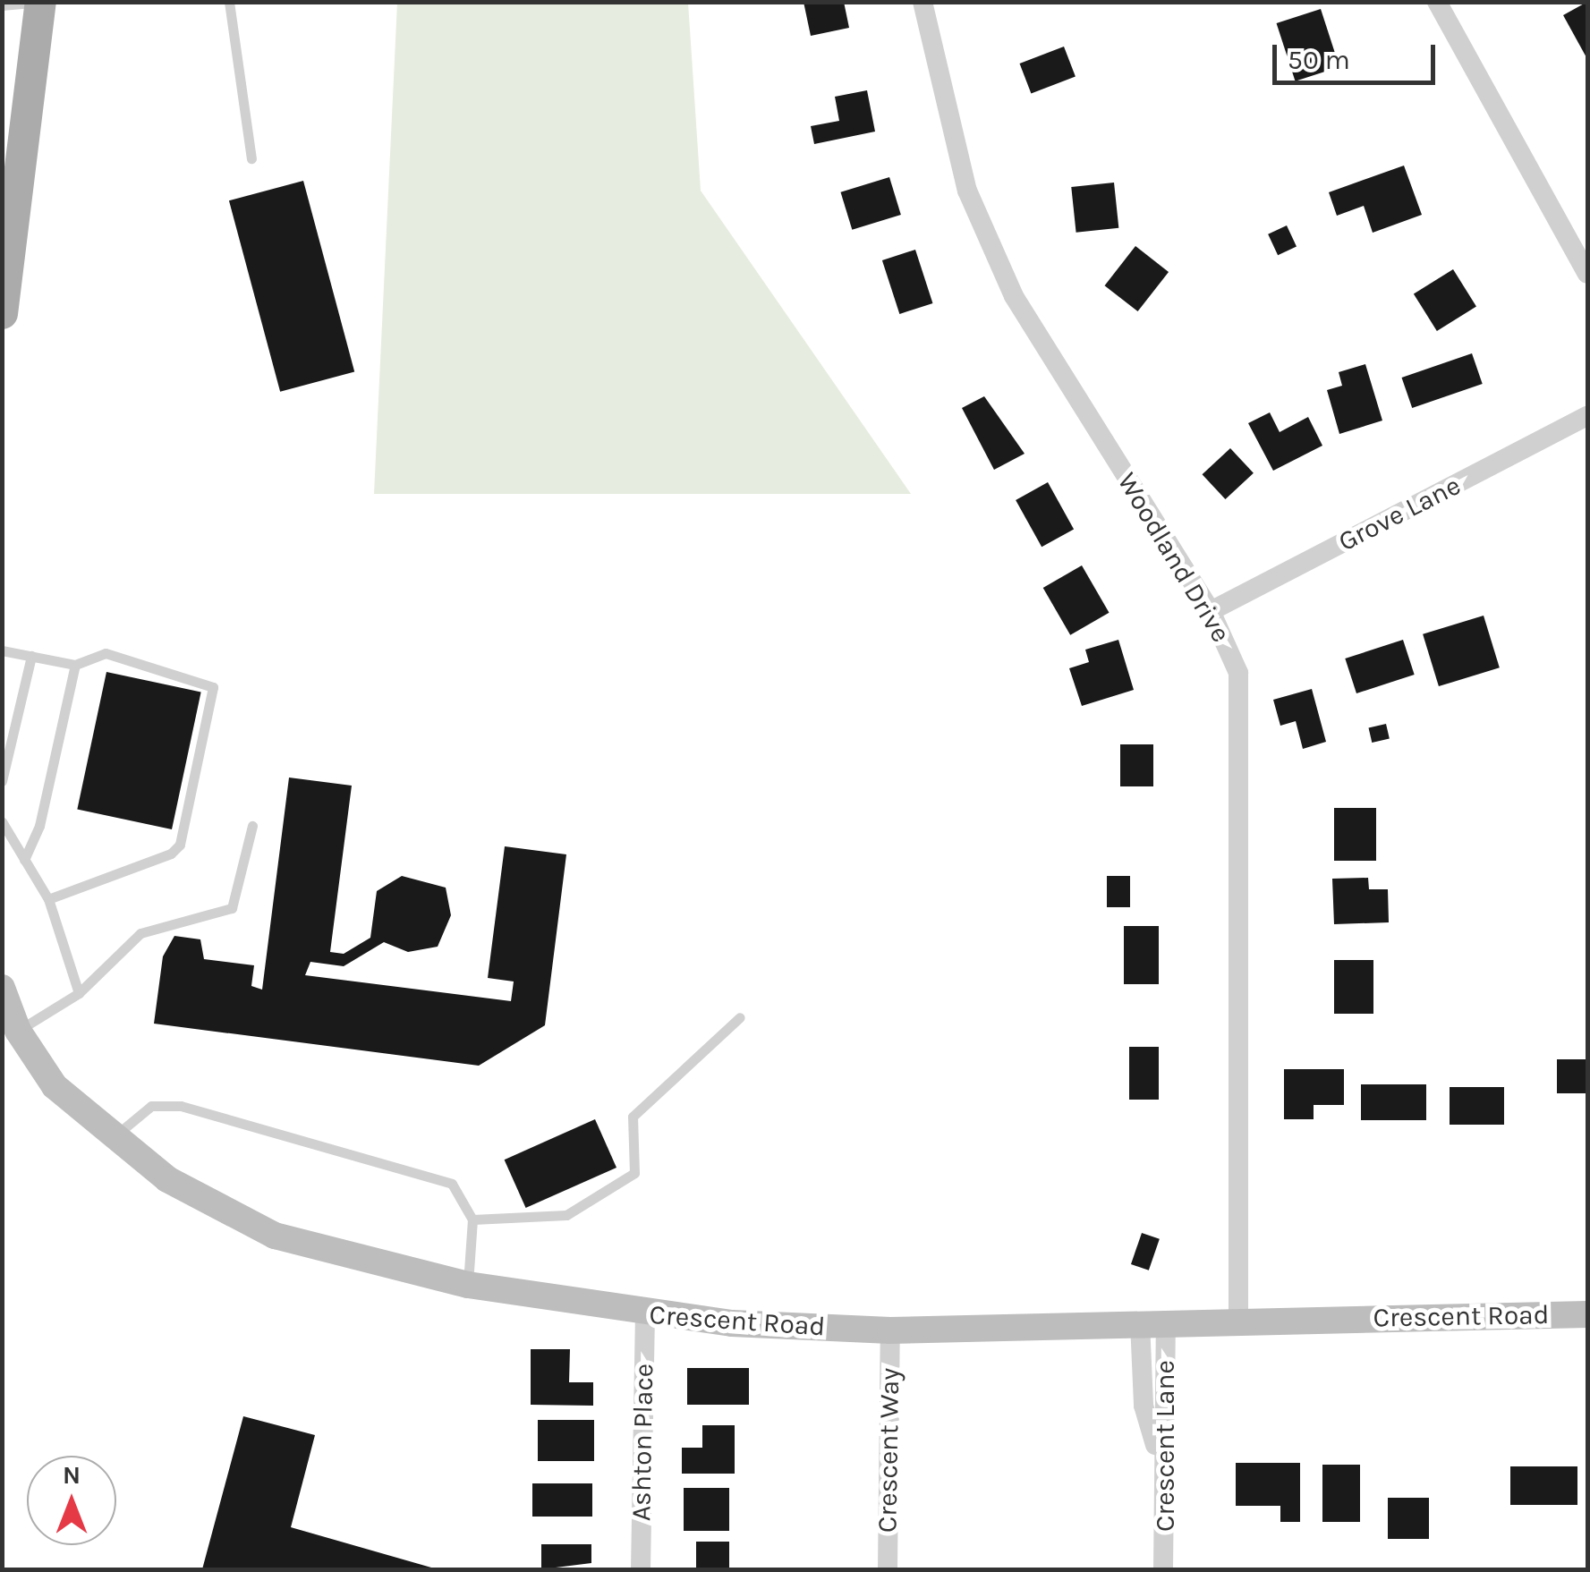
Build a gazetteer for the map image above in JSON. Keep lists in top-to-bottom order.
{
  "streets": {
    "street": [
      "Grove Lane",
      "Woodland Drive",
      "Crescent Road",
      "Ashton Place",
      "Crescent Lane",
      "Crescent Way"
    ]
  },
  "crossings": [
    ["Grove Lane", "Woodland Drive"],
    ["Woodland Drive", "Crescent Road"],
    ["Crescent Road", "Ashton Place"],
    ["Crescent Road", "Crescent Lane"],
    ["Crescent Road", "Crescent Way"]
  ],
  "scale_bar": "50 m",
  "north": "top"
}
